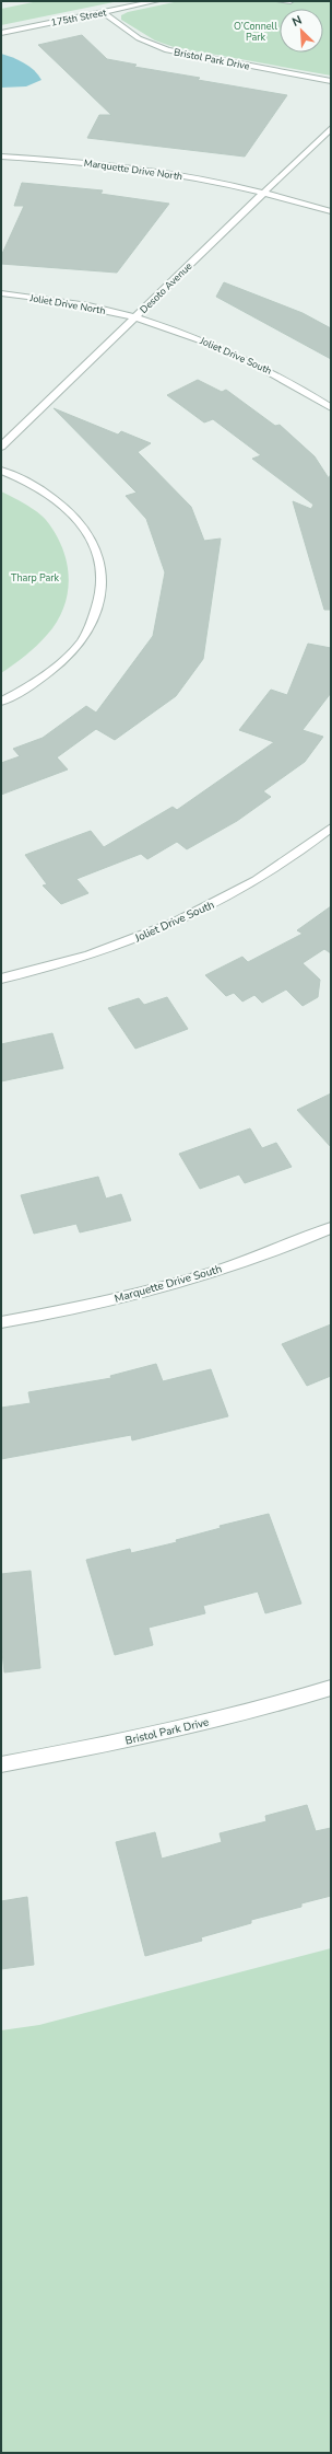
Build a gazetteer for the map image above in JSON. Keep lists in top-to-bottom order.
{
  "streets": {
    "street": [
      "175th Street",
      "Bristol Park Drive",
      "Marquette Drive North",
      "Desoto Avenue",
      "Joliet Drive North",
      "Joliet Drive South",
      "Marquette Drive South"
    ]
  },
  "crossings": [
    ["175th Street", "Bristol Park Drive"],
    ["Marquette Drive North", "Desoto Avenue"],
    ["Desoto Avenue", "Joliet Drive North"],
    ["Desoto Avenue", "Joliet Drive South"],
    ["Joliet Drive North", "Joliet Drive South"]
  ],
  "parks": ["O’Connell Park", "Tharp Park"],
  "north": "top left"
}
